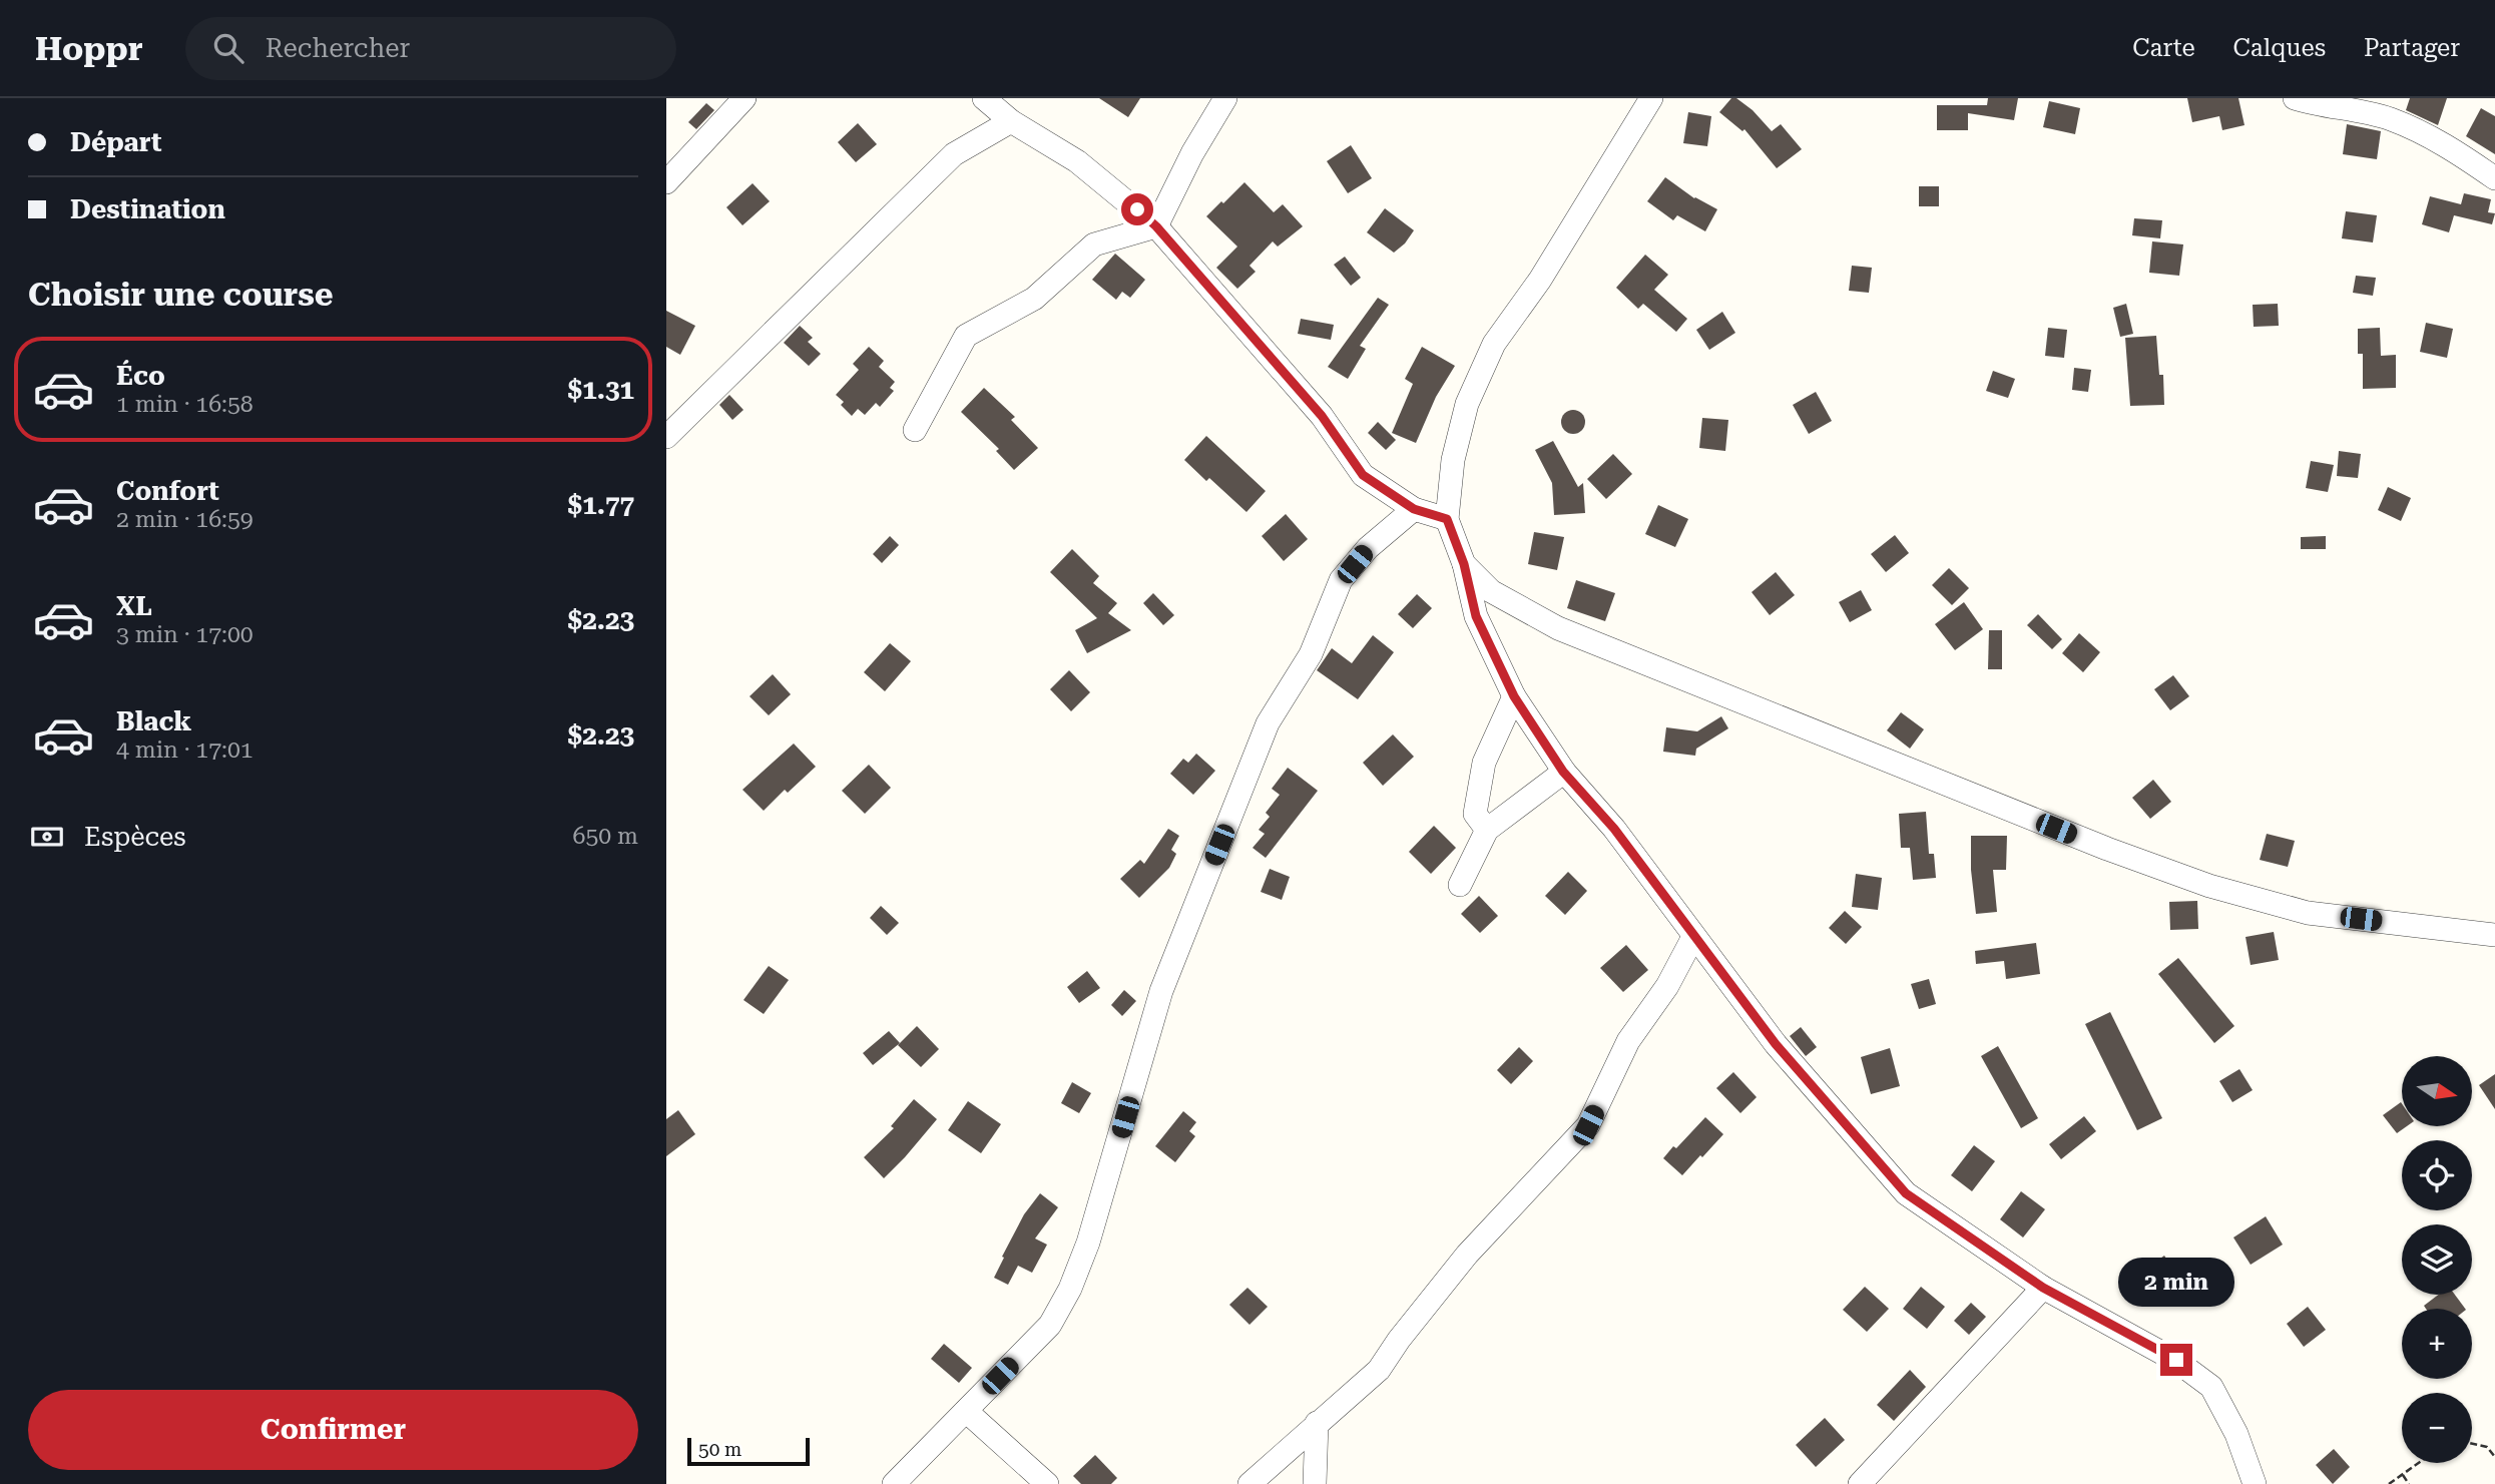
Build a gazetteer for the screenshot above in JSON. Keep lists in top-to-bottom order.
{
  "scale_bar": "50 m",
  "north": "right",
  "page": {
    "header": "Hoppr",
    "search": "Rechercher",
    "nav": ["Carte", "Calques", "Partager"],
    "banner": ["Départ", "Destination"],
    "heading": "Choisir une course",
    "list": [
      {
        "name": "Éco",
        "note": "1 min · 16:58",
        "value": "$1.31"
      },
      {
        "name": "Confort",
        "note": "2 min · 16:59",
        "value": "$1.77"
      },
      {
        "name": "XL",
        "note": "3 min · 17:00",
        "value": "$2.23"
      },
      {
        "name": "Black",
        "note": "4 min · 17:01",
        "value": "$2.23"
      }
    ],
    "pay": ["Espèces", "650 m"],
    "map_buttons": ["+", "−"],
    "bubble": "2 min",
    "buttons": "Confirmer",
    "scale": "50 m"
  }
}
